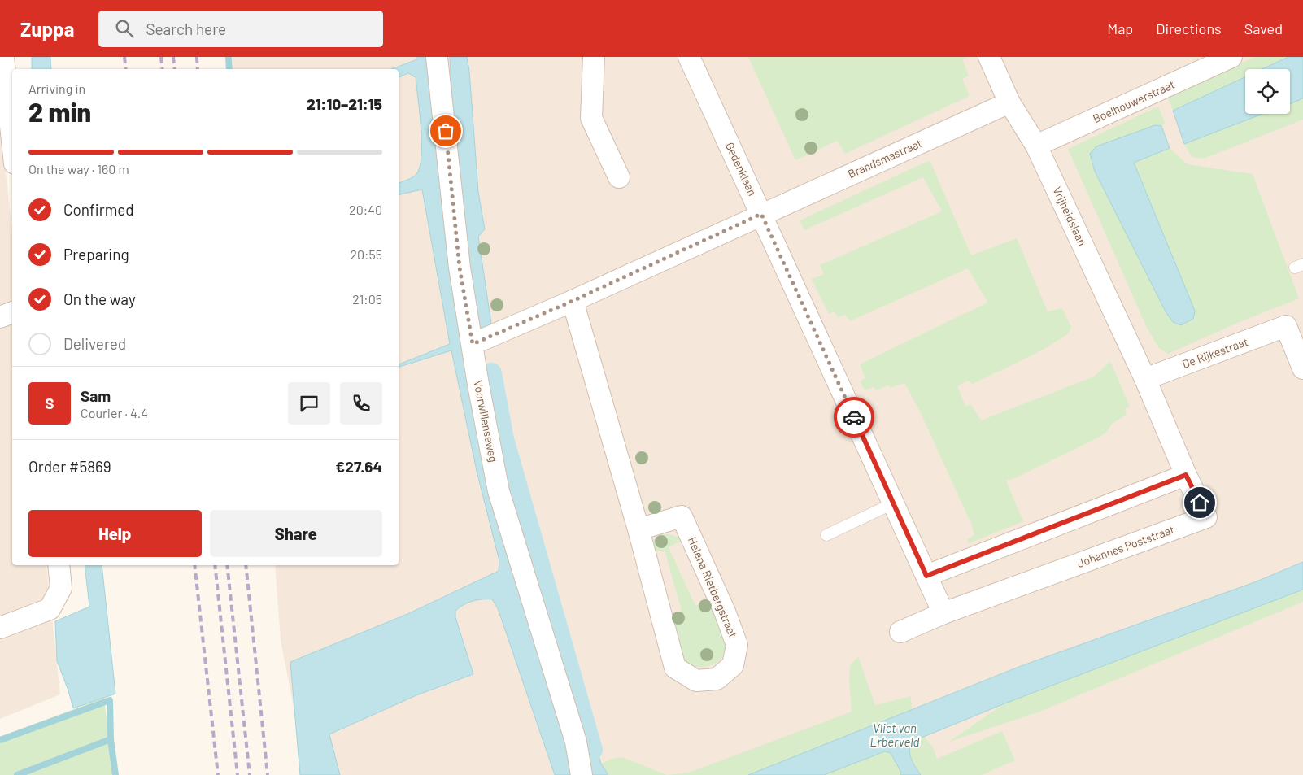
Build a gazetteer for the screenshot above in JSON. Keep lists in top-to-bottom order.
{
  "streets": {
    "street": [
      "Boelhouwerstraat",
      "Brandsmastraat",
      "Gedenklaan",
      "Vrijheidslaan",
      "De Rijkestraat",
      "Voorwillenseweg",
      "Johannes Poststraat",
      "Helena Rietbergstraat"
    ]
  },
  "crossings": [
    ["Boelhouwerstraat", "Vrijheidslaan"],
    ["Brandsmastraat", "Gedenklaan"],
    ["Brandsmastraat", "Vrijheidslaan"],
    ["Brandsmastraat", "Voorwillenseweg"],
    ["Brandsmastraat", "Helena Rietbergstraat"],
    ["Gedenklaan", "Johannes Poststraat"],
    ["Vrijheidslaan", "De Rijkestraat"],
    ["Vrijheidslaan", "Johannes Poststraat"]
  ],
  "water": ["Vliet van Erberveld"],
  "page": {
    "header": "Zuppa",
    "search": "Search here",
    "nav": ["Map", "Directions", "Saved"],
    "heading": ["2 min", "Arriving in", "21:10–21:15"],
    "panel": [
      "Sam",
      "Courier · 4.4",
      "Order #5869",
      "€27.64"
    ],
    "bar": "On the way · 160 m",
    "list": [
      ["Confirmed", "20:40"],
      ["Preparing", "20:55"],
      ["On the way", "21:05"],
      "Delivered"
    ],
    "round": "S",
    "buttons": ["Help", "Share"]
  }
}
